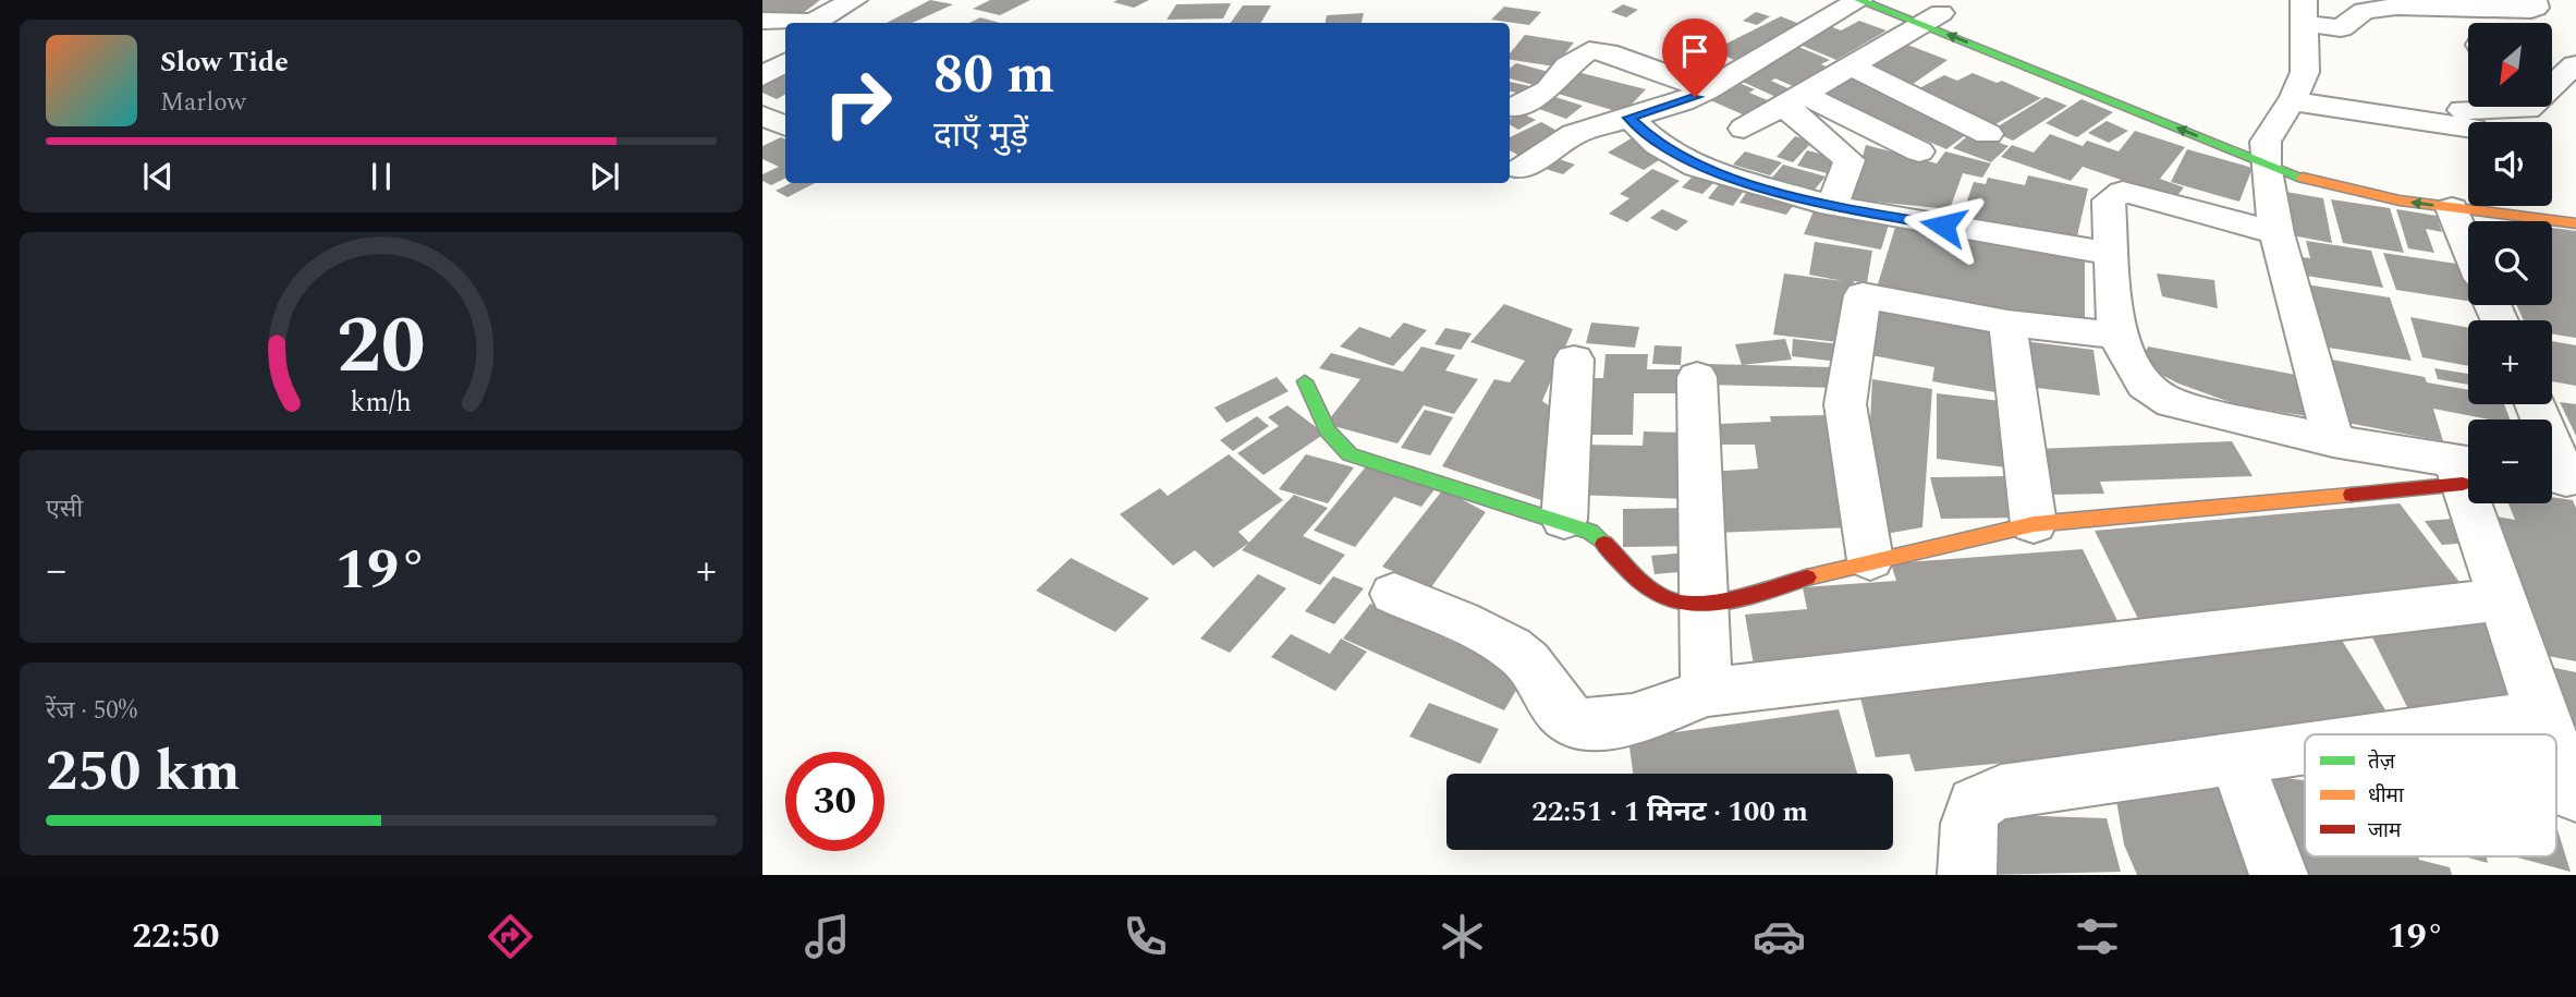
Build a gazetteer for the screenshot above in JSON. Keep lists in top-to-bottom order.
{
  "legend": ["तेज़", "धीमा", "जाम"],
  "north": "bottom left",
  "page": {
    "map_buttons": ["+", "−"],
    "turn": ["80 m", "दाएँ मुड़ें"],
    "song": ["Slow Tide", "Marlow"],
    "tile": [
      "एसी",
      ["रेंज · 50%", "250 km"]
    ],
    "heat": ["−", "19°", "+"],
    "limit": "30",
    "trip": "22:51 · 1 मिनट · 100 m",
    "tabs": ["22:50", "19°"],
    "gauge": ["20", "km/h"]
  }
}
